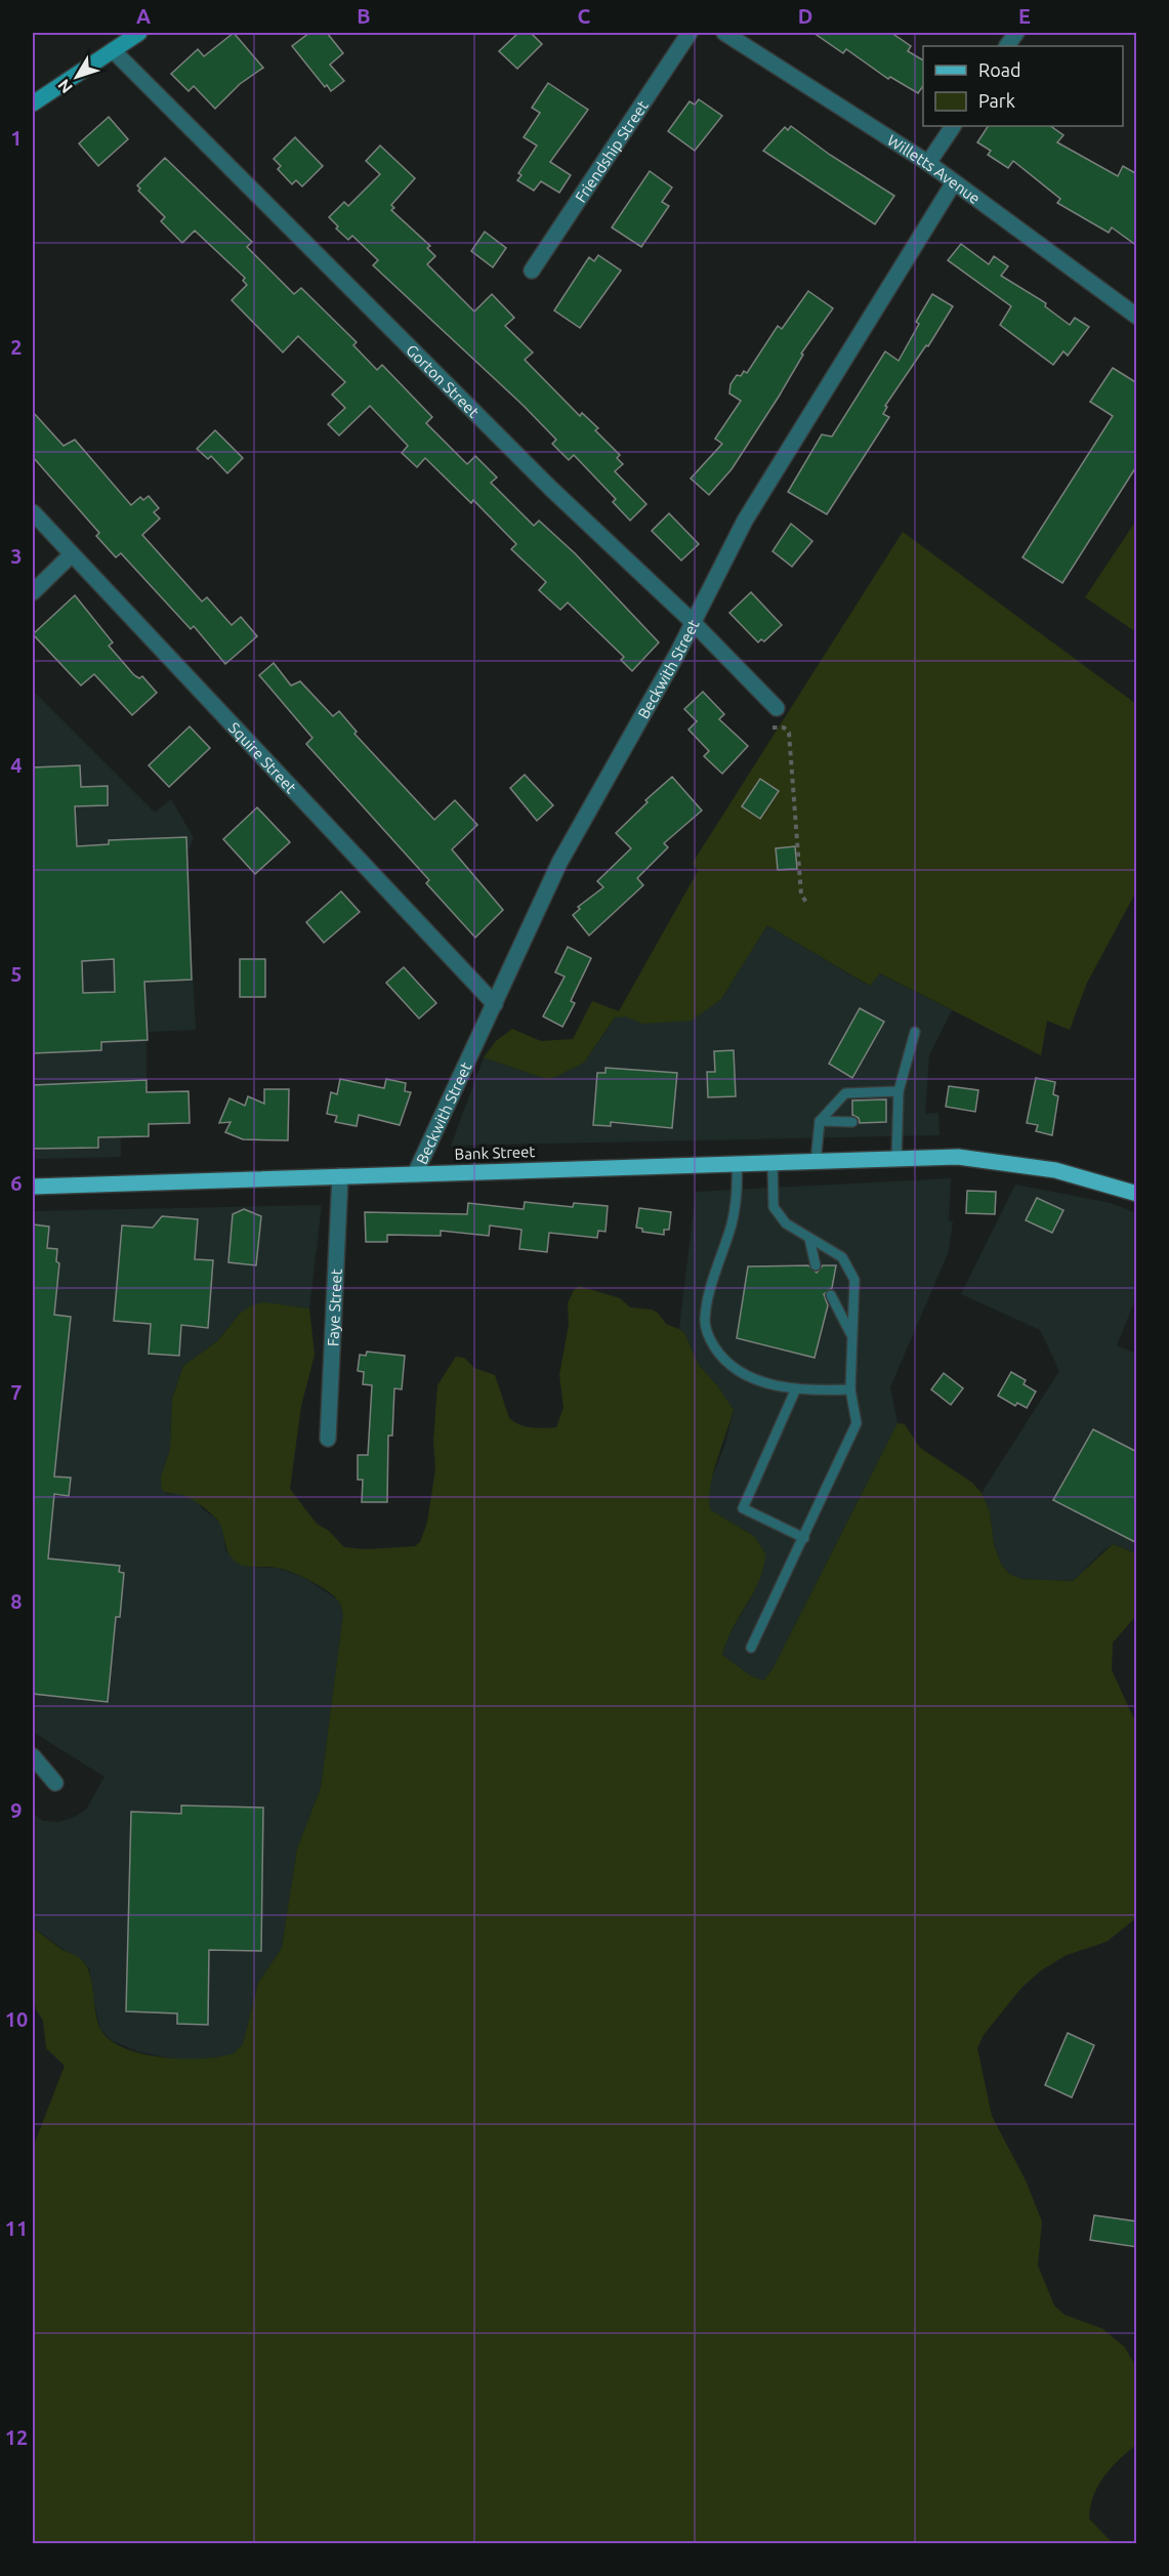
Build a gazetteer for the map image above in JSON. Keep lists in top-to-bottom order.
{
  "streets": {
    "main road": ["Bank Street"],
    "street": [
      "Friendship Street",
      "Willetts Avenue",
      "Gorton Street",
      "Beckwith Street",
      "Squire Street",
      "Faye Street"
    ]
  },
  "crossings": [
    ["Willetts Avenue", "Beckwith Street"],
    ["Gorton Street", "Beckwith Street"],
    ["Beckwith Street", "Squire Street"],
    ["Beckwith Street", "Bank Street"],
    ["Bank Street", "Faye Street"]
  ],
  "legend": ["Road", "Park"],
  "north": "bottom left",
  "grid": {
    "columns": [
      "A",
      "B",
      "C",
      "D",
      "E"
    ],
    "rows": [
      "1",
      "2",
      "3",
      "4",
      "5",
      "6",
      "7",
      "8",
      "9",
      "10",
      "11",
      "12"
    ]
  }
}
